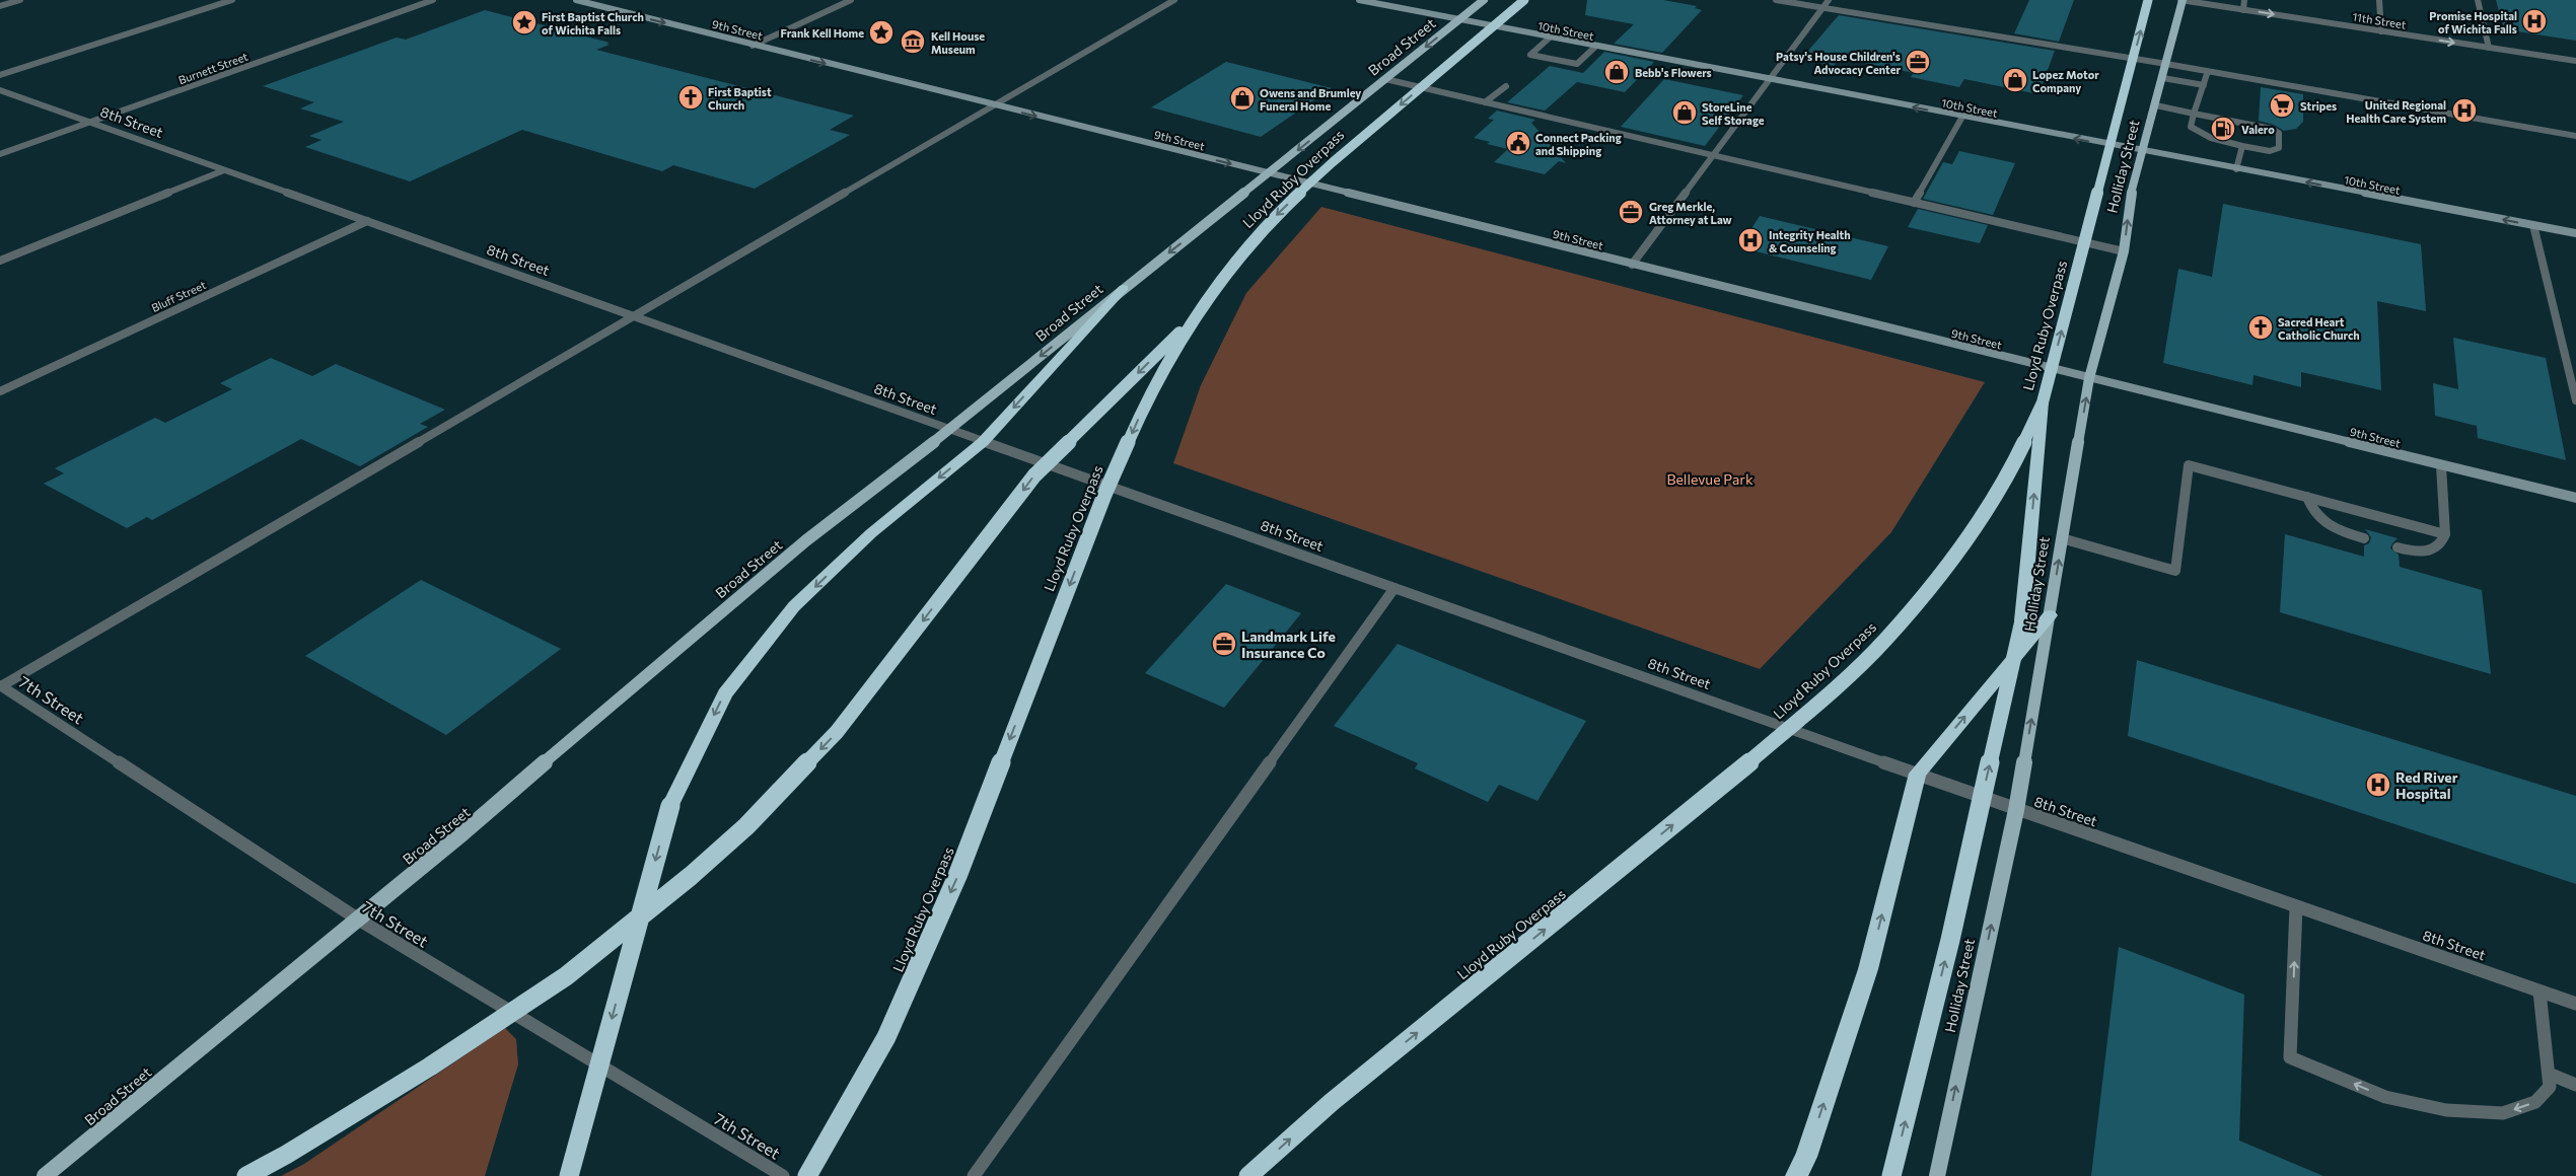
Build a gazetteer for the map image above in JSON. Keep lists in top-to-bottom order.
{
  "streets": {
    "highway": ["Lloyd Ruby Overpass"],
    "main road": ["Broad Street", "Holliday Street"],
    "street": [
      "11th Street",
      "9th Street",
      "10th Street",
      "Burnett Street",
      "8th Street",
      "Bluff Street",
      "7th Street"
    ]
  },
  "crossings": [
    ["11th Street", "Holliday Street"],
    ["9th Street", "Broad Street"],
    ["9th Street", "Holliday Street"],
    ["10th Street", "Broad Street"],
    ["10th Street", "Holliday Street"],
    ["Broad Street", "8th Street"],
    ["Broad Street", "7th Street"],
    ["Burnett Street", "8th Street"],
    ["8th Street", "Holliday Street"],
    ["8th Street", "Bluff Street"]
  ],
  "one_way": ["Broad Street", "Holliday Street"],
  "parks": ["Bellevue Park"],
  "places": {
    "hospital": [
      "Promise Hospital of Wichita Falls",
      "United Regional Health Care System",
      "Integrity Health & Counseling",
      "Red River Hospital"
    ],
    "place": ["First Baptist Church of Wichita Falls", "Frank Kell Home"],
    "museum": ["Kell House Museum"],
    "office": ["Patsy's House Children's Advocacy Center", "Greg Merkle, Attorney at Law", "Landmark Life Insurance Co"],
    "shop": [
      "Bebb's Flowers",
      "Lopez Motor Company",
      "Owens and Brumley Funeral Home",
      "StoreLine Self Storage"
    ],
    "church": ["First Baptist Church", "Sacred Heart Catholic Church"],
    "supermarket": ["Stripes"],
    "fuel station": ["Valero"],
    "public building": ["Connect Packing and Shipping"]
  }
}
